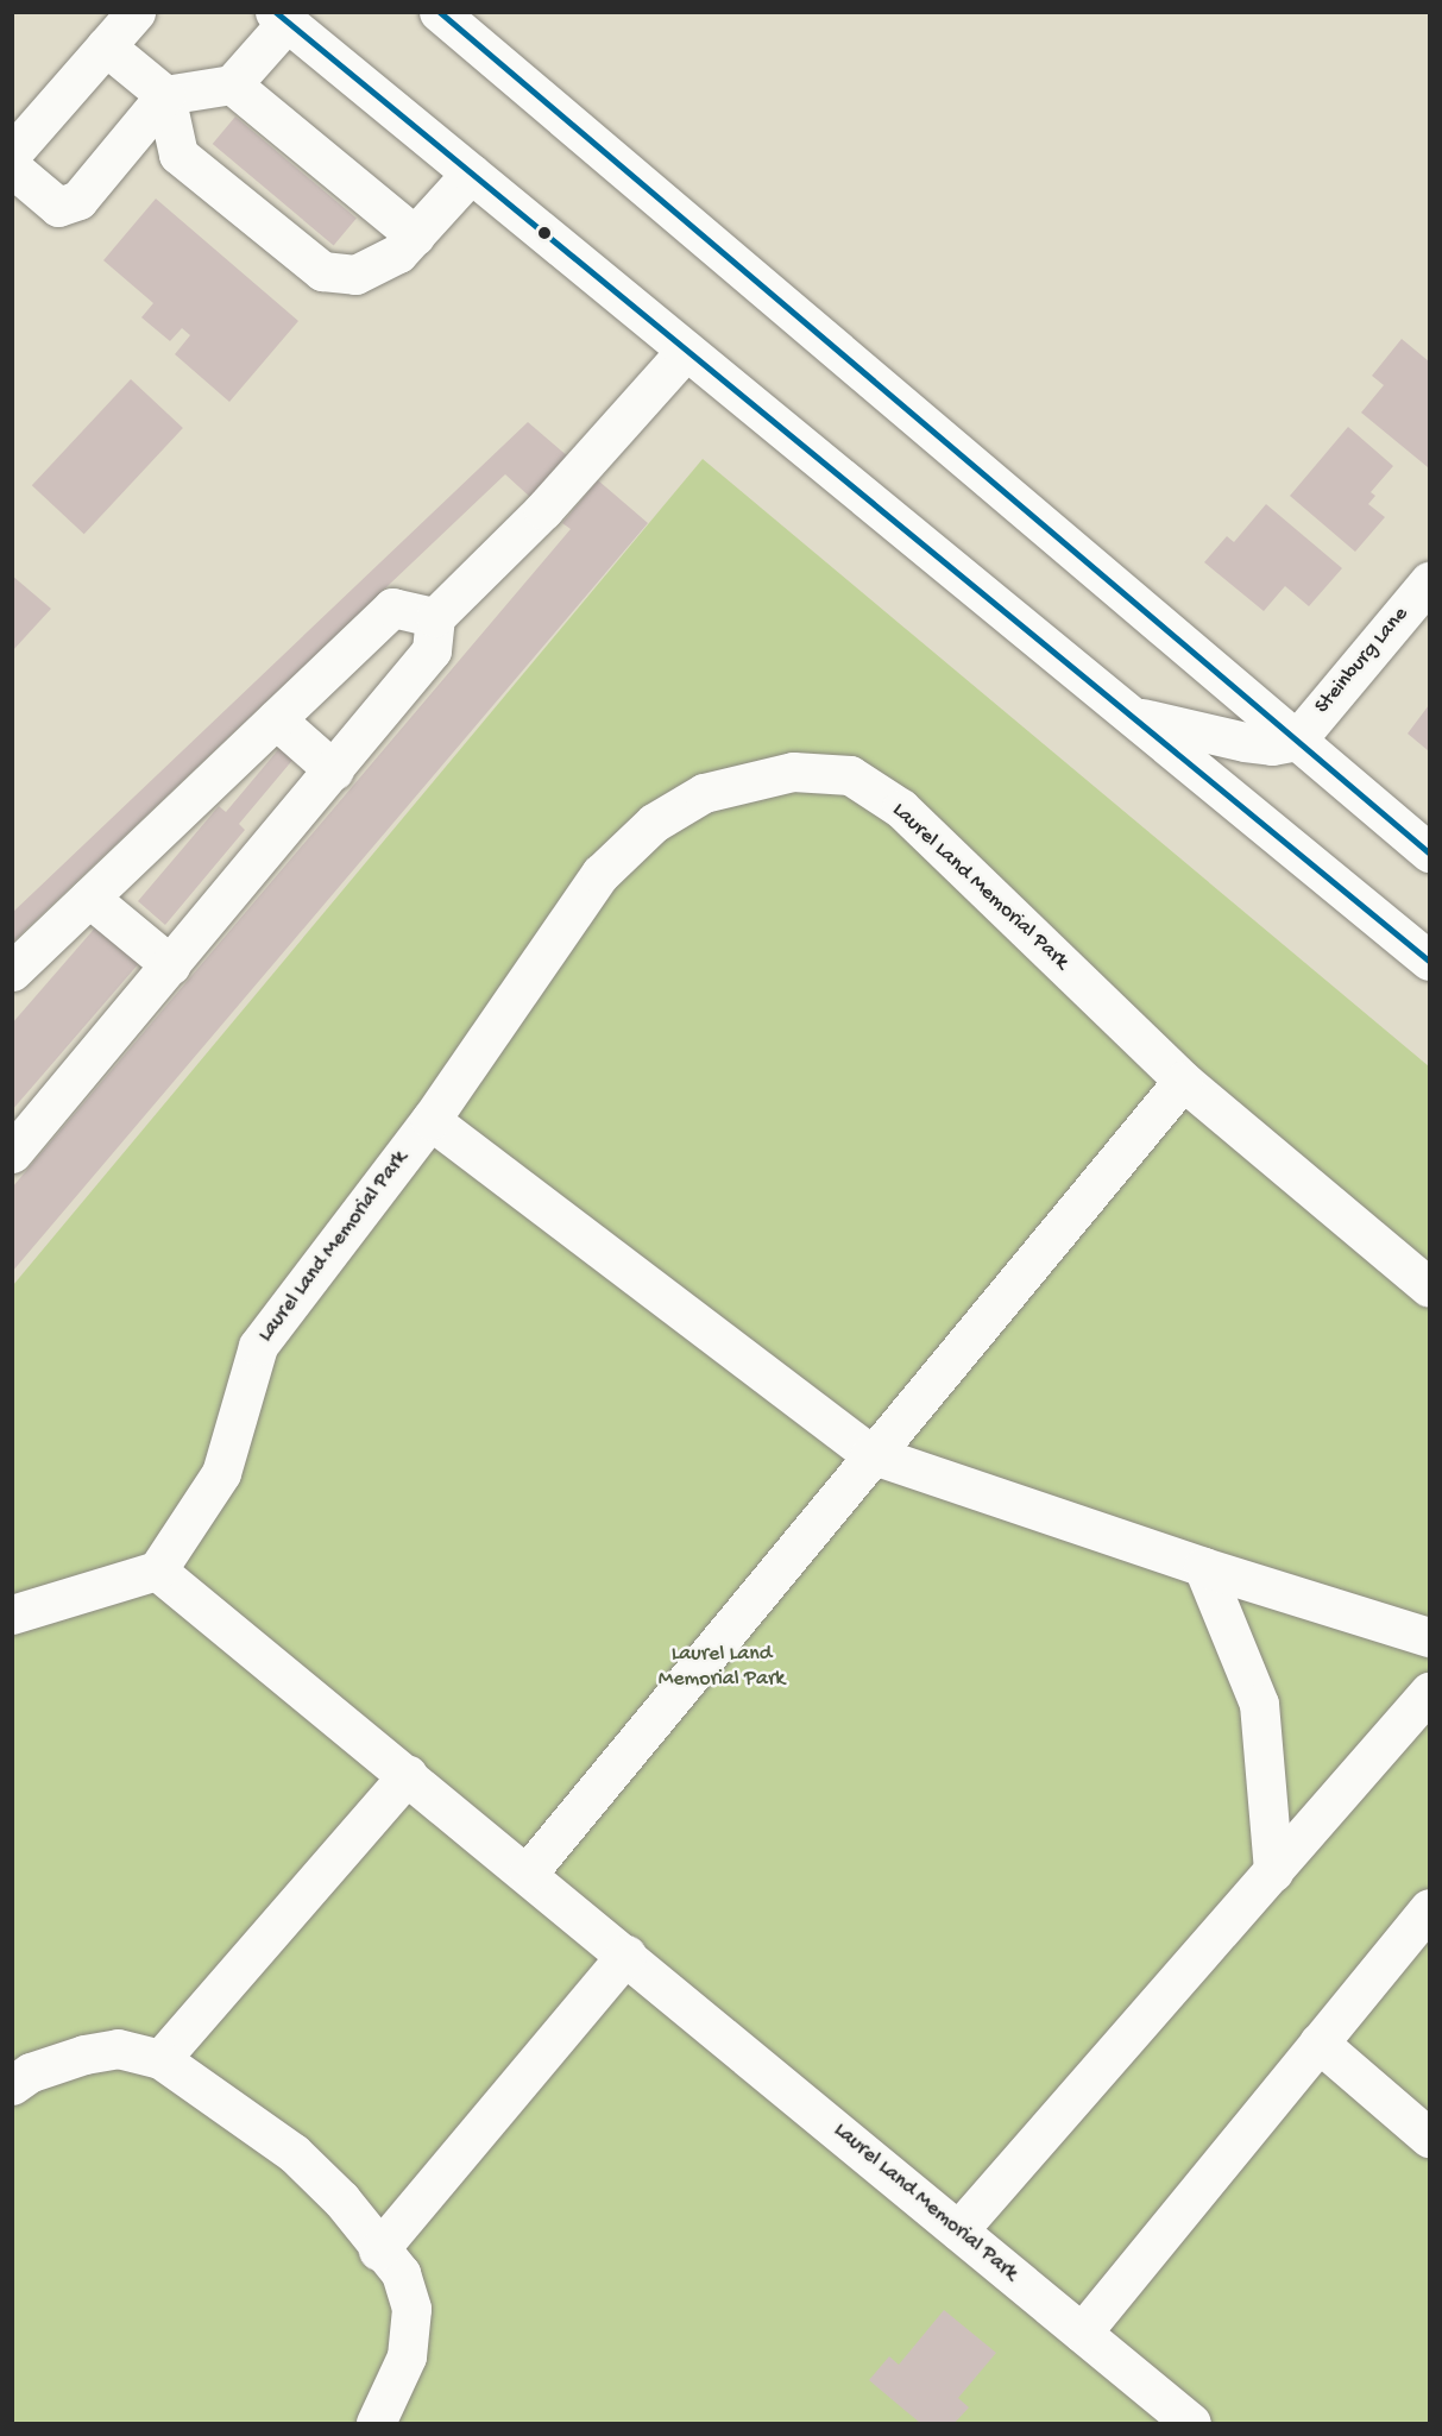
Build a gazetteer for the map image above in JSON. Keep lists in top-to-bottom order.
{
  "streets": {
    "main road": ["Steinburg Lane", "Laurel Land Memorial Park"]
  },
  "parks": ["Laurel Land Memorial Park"]
}
